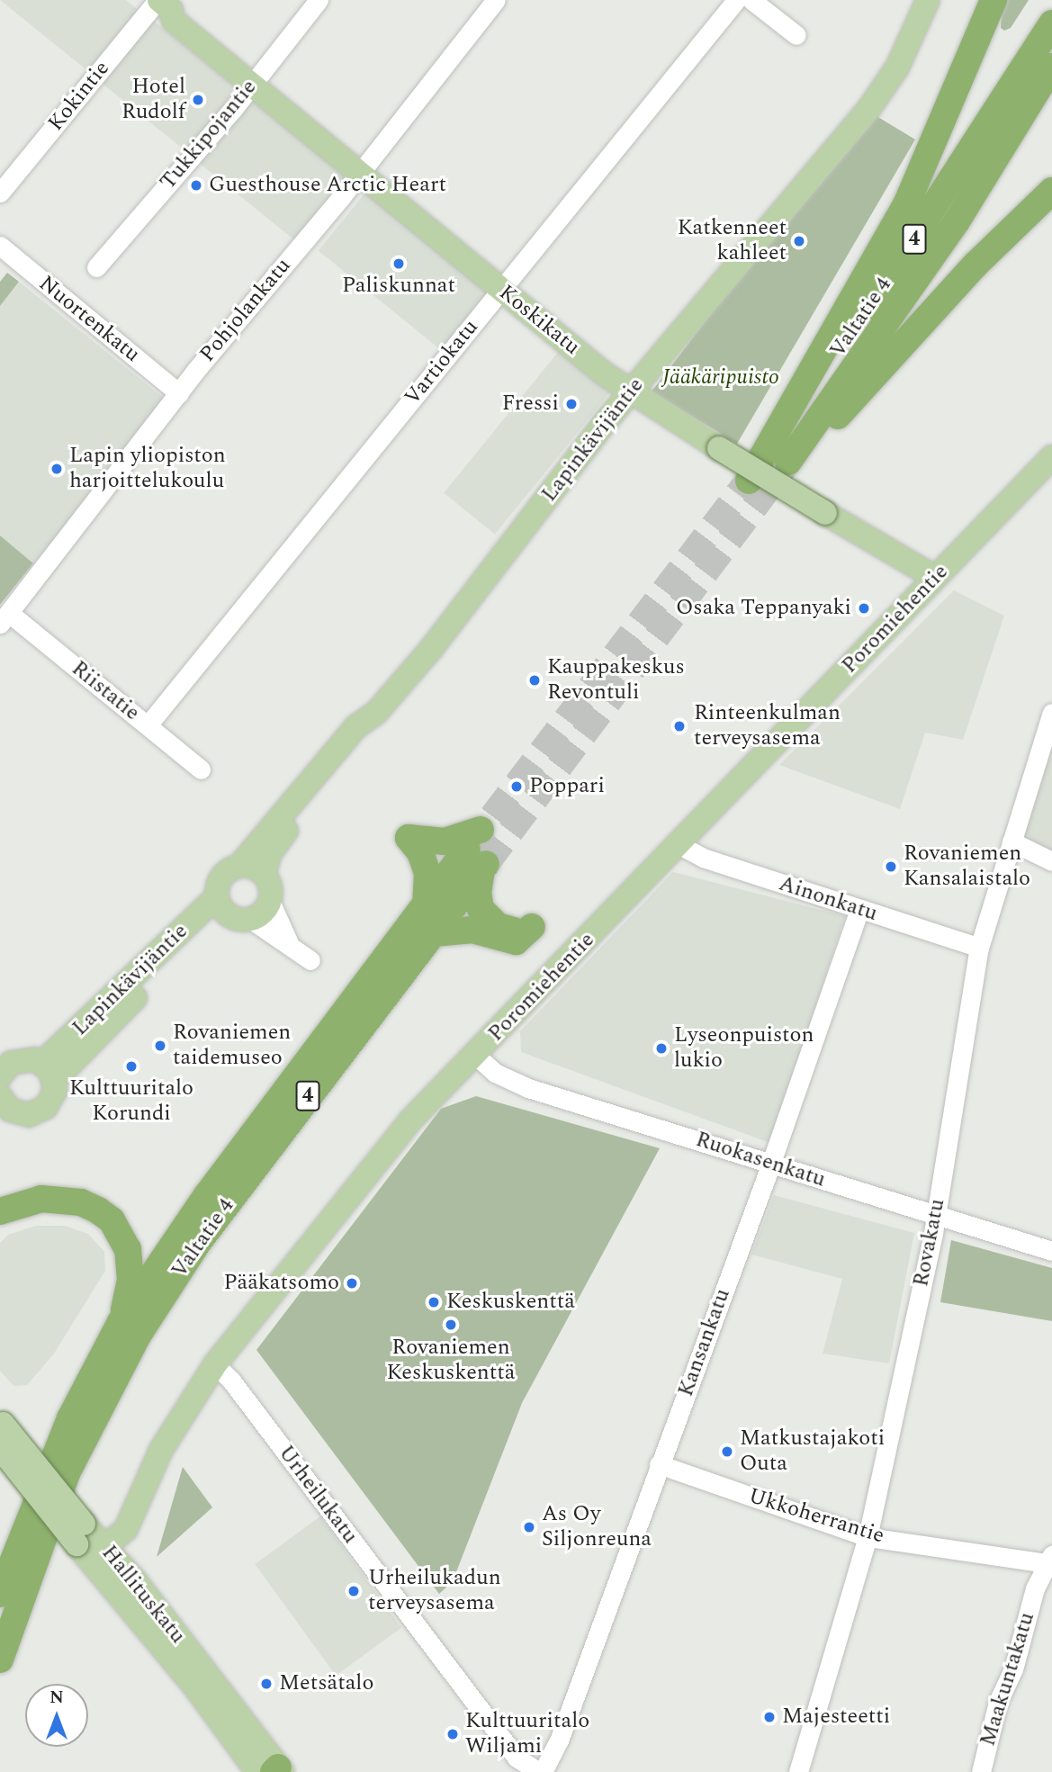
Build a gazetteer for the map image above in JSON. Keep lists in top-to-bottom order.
{
  "streets": {
    "highway": ["4", "Valtatie 4"],
    "main road": [
      "Koskikatu",
      "Lapinkävijäntie",
      "Poromiehentie",
      "Hallituskatu"
    ],
    "street": [
      "Kokintie",
      "Tukkipojantie",
      "Pohjolankatu",
      "Nuortenkatu",
      "Vartiokatu",
      "Riistatie",
      "Ainonkatu",
      "Ruokasenkatu",
      "Rovakatu",
      "Kansankatu",
      "Urheilukatu",
      "Ukkoherrantie",
      "Maakuntakatu"
    ]
  },
  "crossings": [
    ["Kokintie", "Koskikatu"],
    ["Tukkipojantie", "Koskikatu"],
    ["Pohjolankatu", "Nuortenkatu"],
    ["Pohjolankatu", "Koskikatu"],
    ["Pohjolankatu", "Riistatie"],
    ["Koskikatu", "Vartiokatu"],
    ["Koskikatu", "Lapinkävijäntie"],
    ["Koskikatu", "Poromiehentie"],
    ["Vartiokatu", "Riistatie"],
    ["Poromiehentie", "Ainonkatu"],
    ["Poromiehentie", "Ruokasenkatu"],
    ["Poromiehentie", "Urheilukatu"],
    ["Poromiehentie", "Hallituskatu"],
    ["Ainonkatu", "Rovakatu"],
    ["Ainonkatu", "Kansankatu"],
    ["Ruokasenkatu", "Rovakatu"],
    ["Ruokasenkatu", "Kansankatu"],
    ["Rovakatu", "Ukkoherrantie"],
    ["Kansankatu", "Urheilukatu"],
    ["Kansankatu", "Ukkoherrantie"],
    ["Ukkoherrantie", "Maakuntakatu"]
  ],
  "parks": ["Jääkäripuisto"],
  "places": [
    "Hotel Rudolf",
    "Guesthouse Arctic Heart",
    "Katkenneet kahleet",
    "Paliskunnat",
    "Fressi",
    "Lapin yliopiston harjoittelukoulu",
    "Osaka Teppanyaki",
    "Kauppakeskus Revontuli",
    "Rinteenkulman terveysasema",
    "Poppari",
    "Rovaniemen Kansalaistalo",
    "Rovaniemen taidemuseo",
    "Lyseonpuiston lukio",
    "Kulttuuritalo Korundi",
    "Pääkatsomo",
    "Keskuskenttä",
    "Rovaniemen Keskuskenttä",
    "Matkustajakoti Outa",
    "As Oy Siljonreuna",
    "Urheilukadun terveysasema",
    "Metsätalo",
    "Majesteetti",
    "Kulttuuritalo Wiljami"
  ],
  "north": "top"
}
